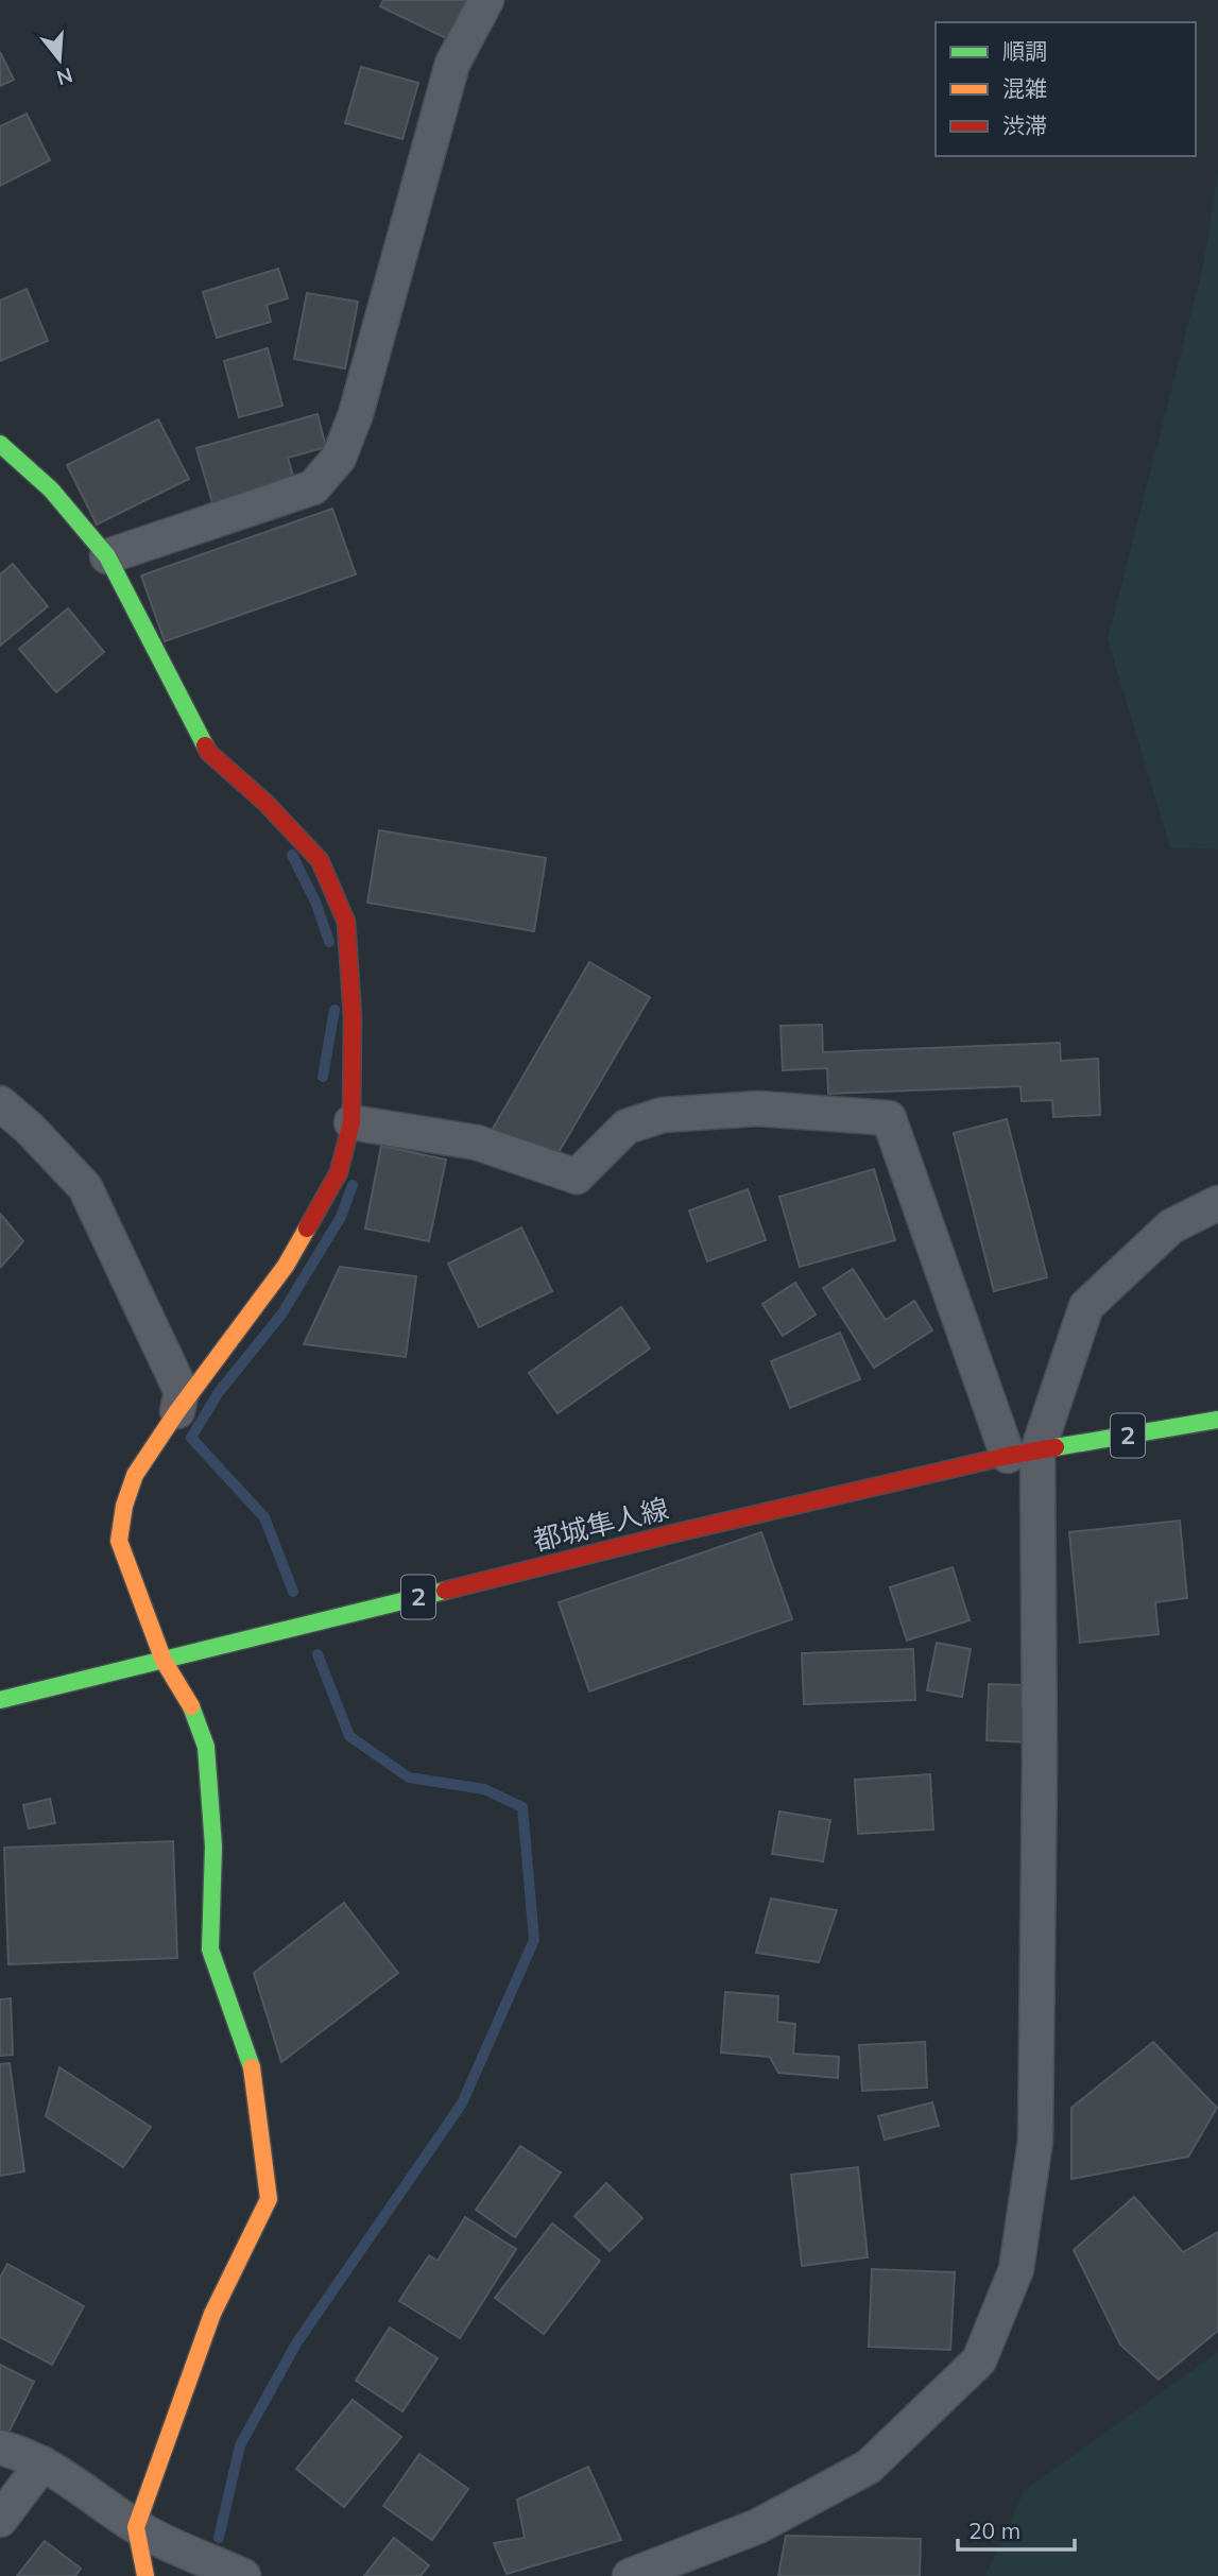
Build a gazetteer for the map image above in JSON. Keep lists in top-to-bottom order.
{
  "streets": {
    "street": ["2", "都城隼人線"]
  },
  "legend": ["順調", "混雑", "渋滞"],
  "scale_bar": "20 m",
  "north": "bottom"
}
